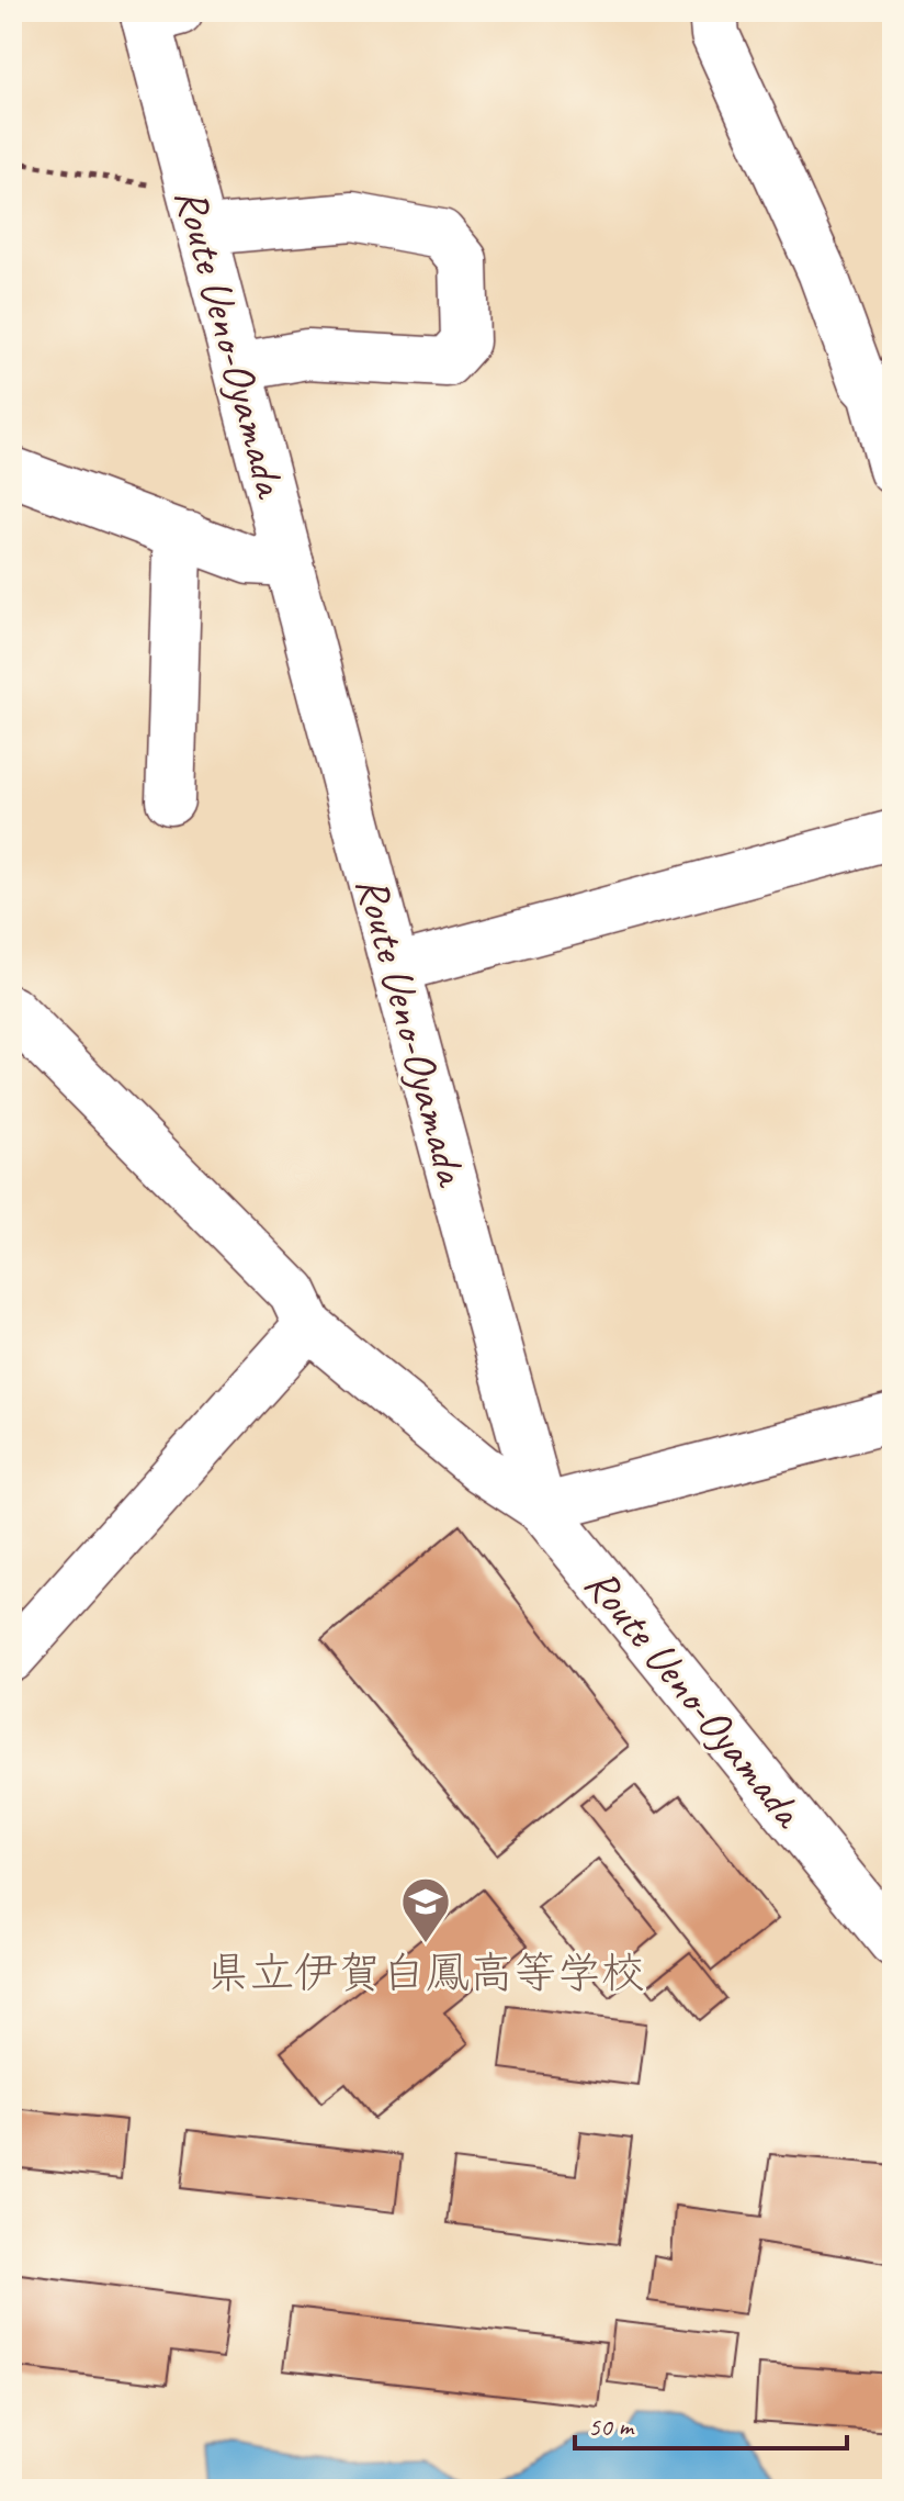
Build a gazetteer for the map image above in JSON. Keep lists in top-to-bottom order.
{
  "streets": {
    "street": ["Route Ueno-Oyamada"]
  },
  "places": {
    "school or university": ["県立伊賀白鳳高等学校"]
  },
  "scale_bar": "50 m"
}
